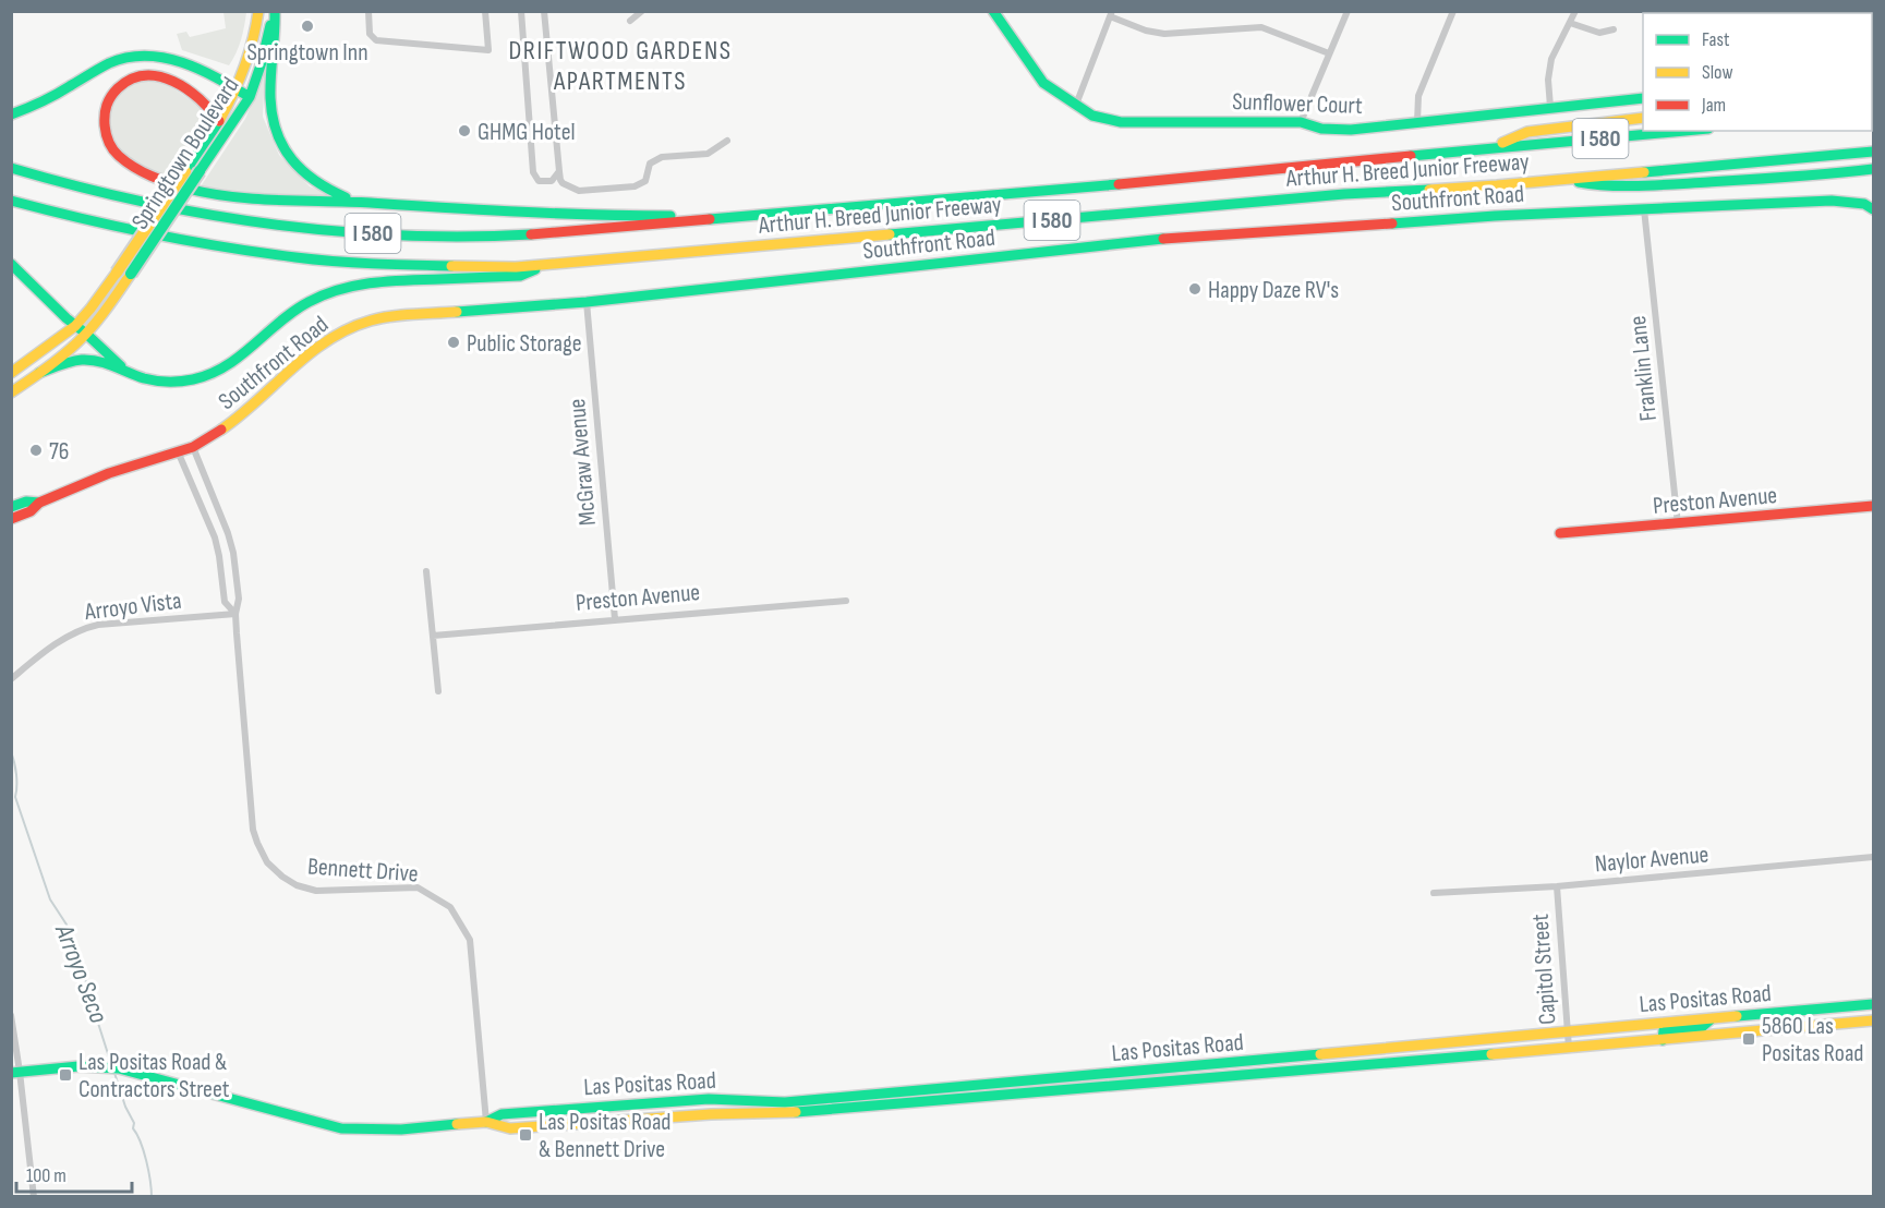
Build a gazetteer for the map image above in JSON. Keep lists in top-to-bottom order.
{
  "streets": {
    "main road": [
      "Sunflower Court",
      "I 580",
      "Springtown Boulevard",
      "Arthur H. Breed Junior Freeway",
      "Southfront Road",
      "Preston Avenue",
      "Las Positas Road"
    ],
    "street": [
      "Franklin Lane",
      "McGraw Avenue",
      "Arroyo Vista",
      "Naylor Avenue",
      "Bennett Drive",
      "Capitol Street"
    ]
  },
  "crossings": [
    ["Southfront Road", "Franklin Lane"],
    ["Southfront Road", "McGraw Avenue"],
    ["Southfront Road", "Bennett Drive"],
    ["Franklin Lane", "Preston Avenue"],
    ["McGraw Avenue", "Preston Avenue"],
    ["Arroyo Vista", "Bennett Drive"],
    ["Naylor Avenue", "Capitol Street"],
    ["Bennett Drive", "Las Positas Road"],
    ["Capitol Street", "Las Positas Road"]
  ],
  "districts": ["DRIFTWOOD GARDENS APARTMENTS"],
  "water": ["Arroyo Seco"],
  "places": {
    "other": [
      "Springtown Inn",
      "GHMG Hotel",
      "Happy Daze RV's",
      "Public Storage",
      "76"
    ],
    "transit": ["5860 Las Positas Road", "Las Positas Road & Contractors Street", "Las Positas Road & Bennett Drive"]
  },
  "legend": ["Fast", "Slow", "Jam"],
  "scale_bar": "100 m"
}
